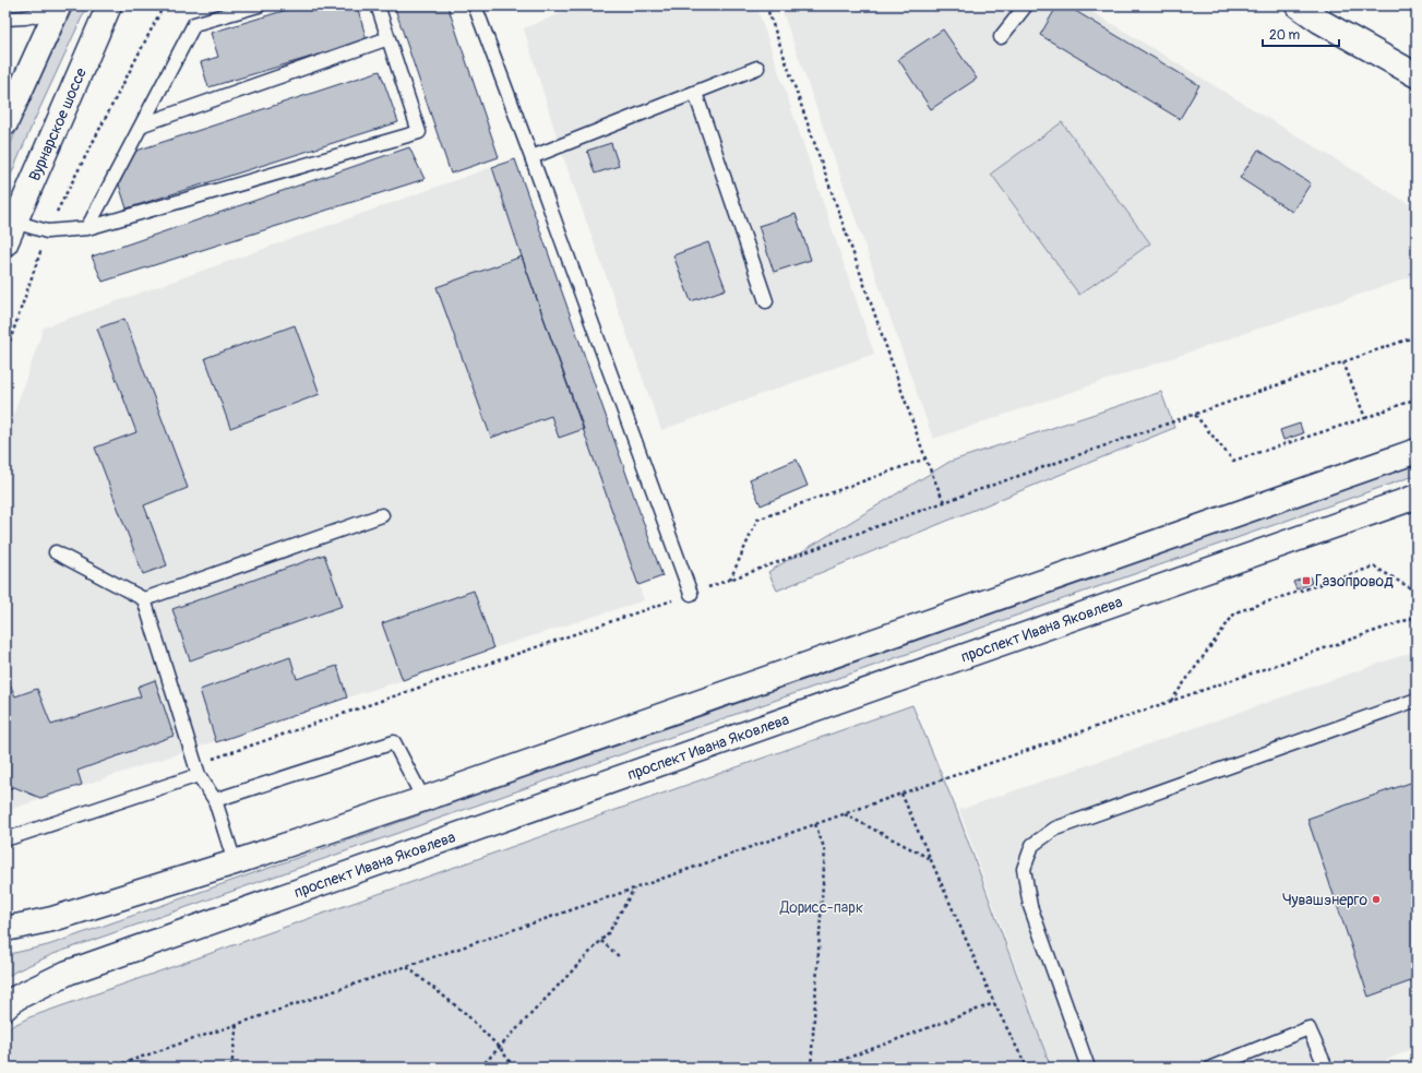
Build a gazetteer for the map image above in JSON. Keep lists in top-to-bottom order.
{
  "streets": {
    "main road": ["Вурнарское шоссе", "проспект Ивана Яковлева"]
  },
  "parks": ["Дорисс-парк"],
  "places": {
    "transit": ["Газопровод"],
    "other": ["Чувашэнерго"]
  },
  "scale_bar": "20 m"
}
